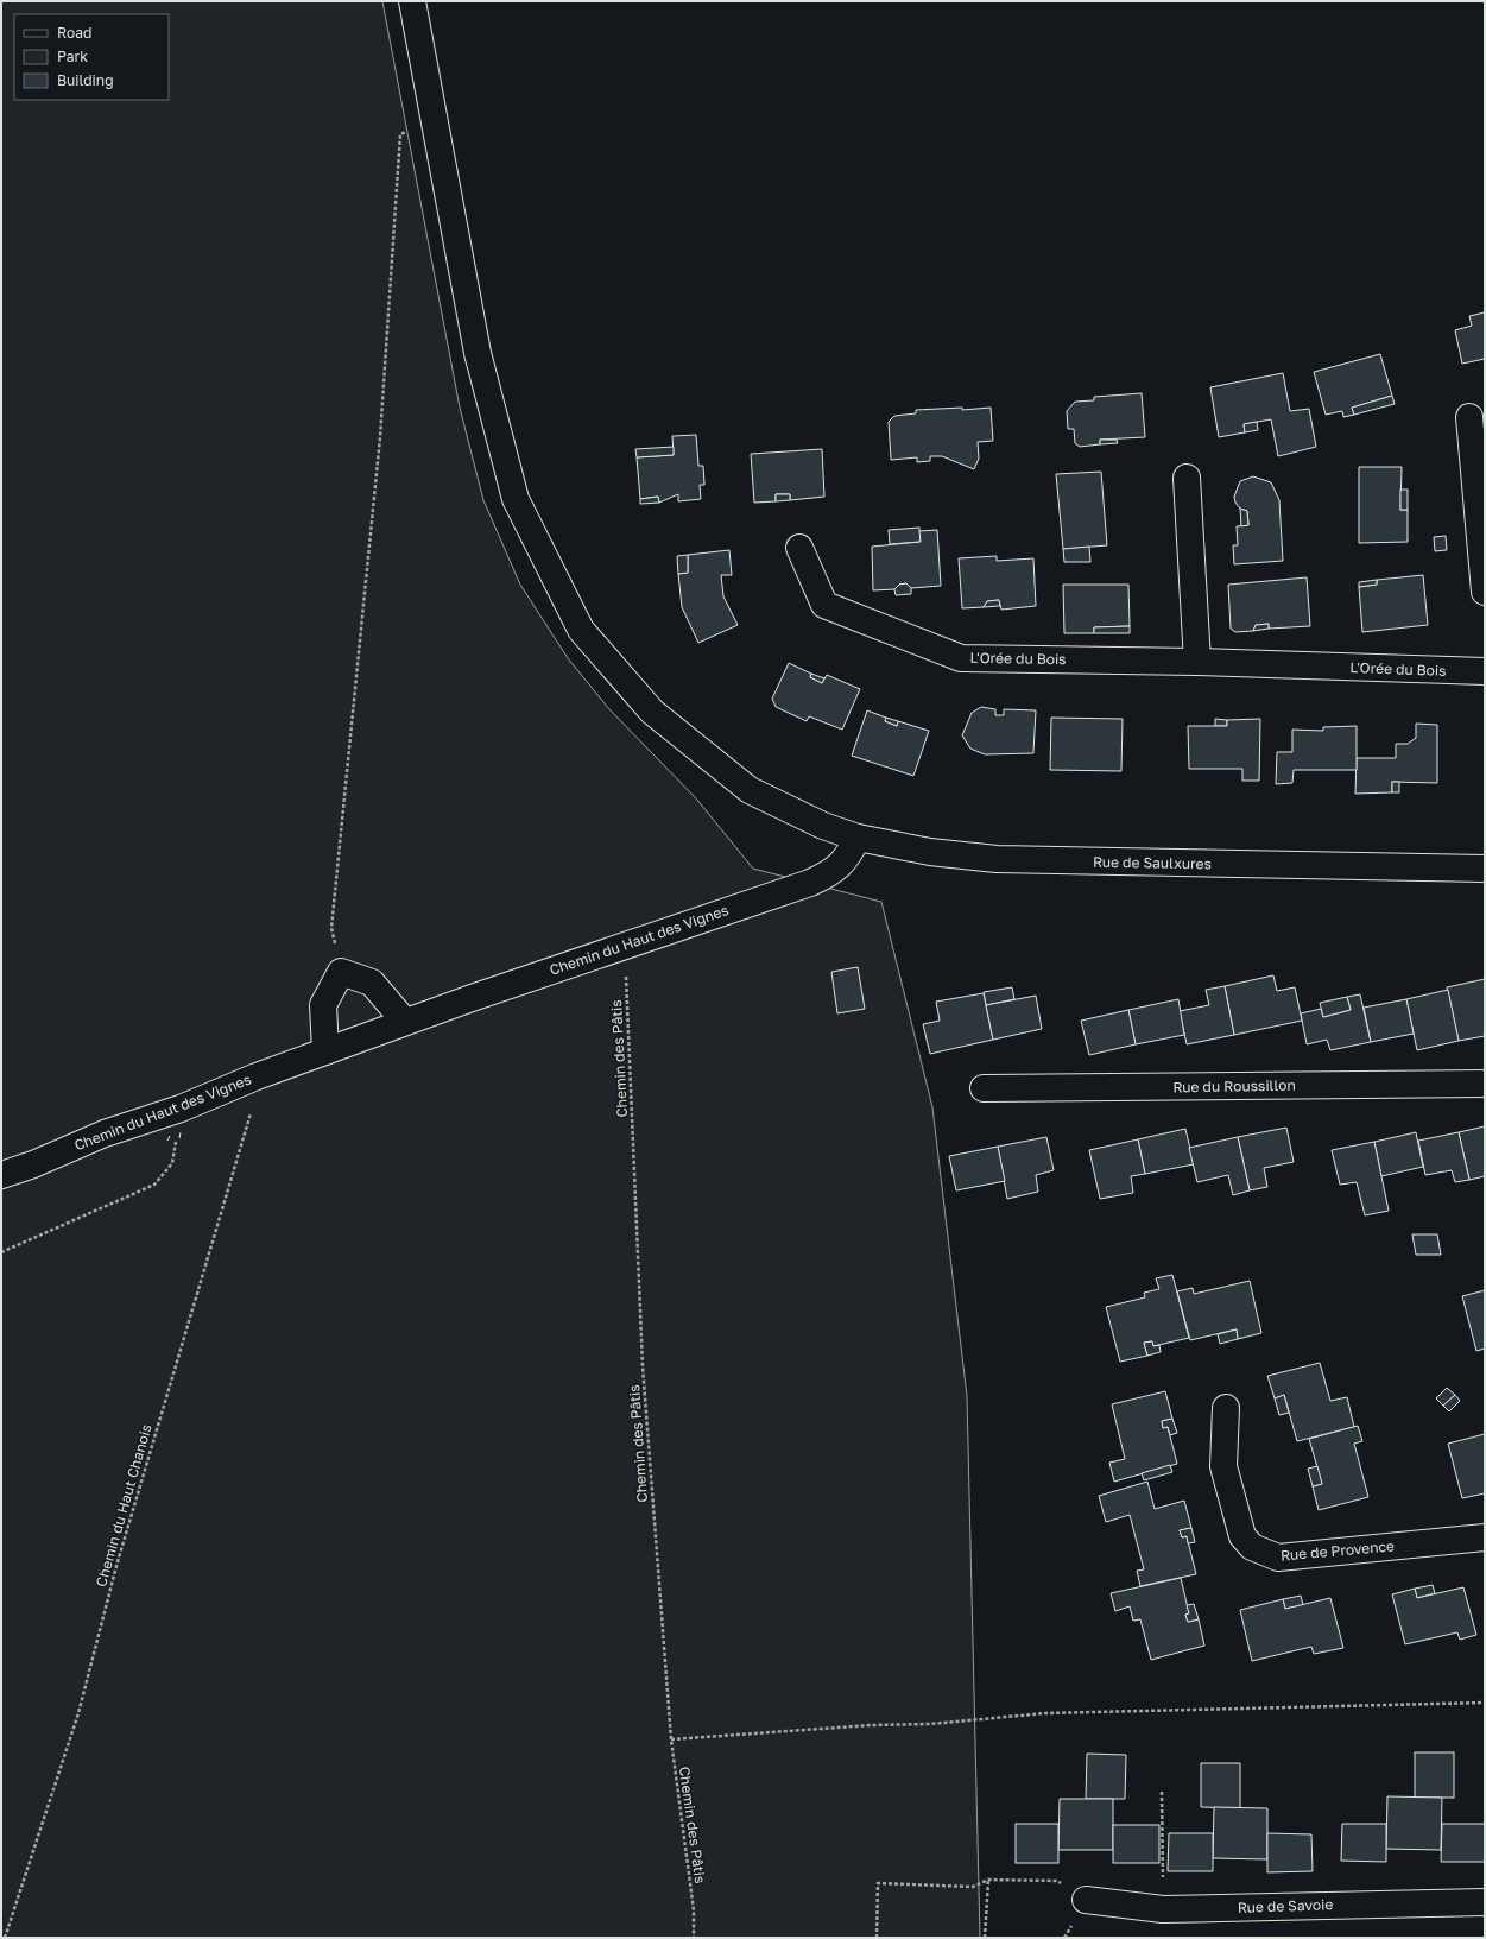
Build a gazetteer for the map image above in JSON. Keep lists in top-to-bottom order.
{
  "streets": {
    "street": [
      "L'Orée du Bois",
      "Rue de Saulxures",
      "Chemin du Haut des Vignes",
      "Rue du Roussillon",
      "Rue de Provence",
      "Rue de Savoie"
    ],
    "path": ["Chemin des Pâtis", "Chemin du Haut Chanois"]
  },
  "crossings": [
    ["Rue de Saulxures", "Chemin du Haut des Vignes"],
    ["Chemin du Haut des Vignes", "Chemin des Pâtis"],
    ["Chemin du Haut des Vignes", "Chemin du Haut Chanois"]
  ],
  "legend": ["Road", "Park", "Building"]
}
